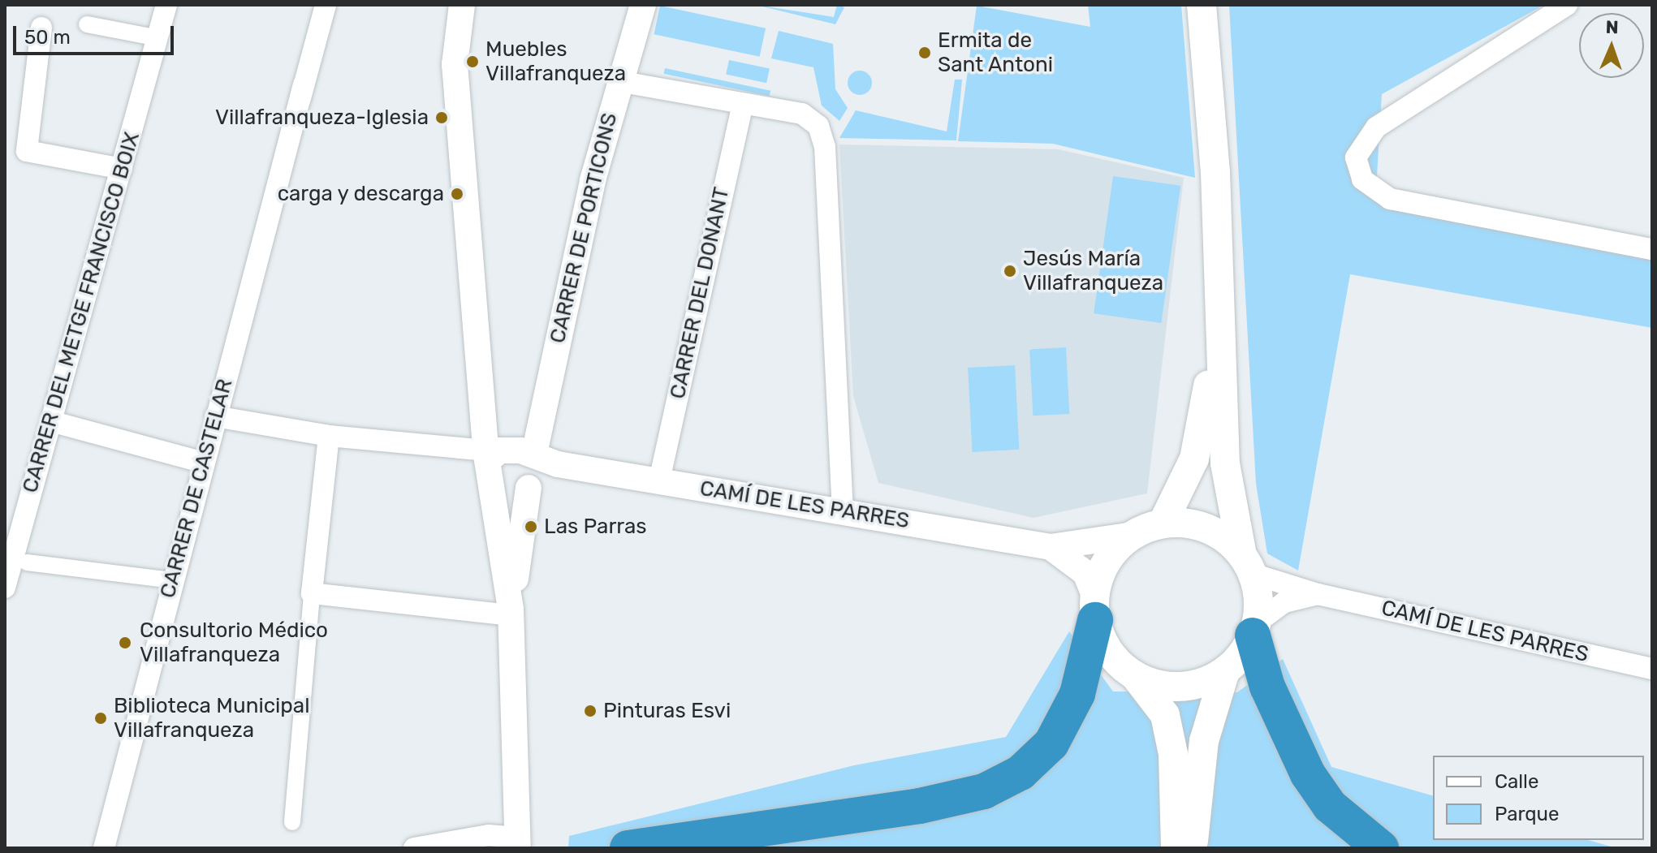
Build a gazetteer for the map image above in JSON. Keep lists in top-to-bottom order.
{
  "streets": {
    "street": [
      "CARRER DE PORTICONS",
      "CARRER DEL DONANT",
      "CARRER DEL METGE FRANCISCO BOIX",
      "CARRER DE CASTELAR",
      "CAMÍ DE LES PARRES"
    ]
  },
  "crossings": [
    ["CARRER DE PORTICONS", "CAMÍ DE LES PARRES"],
    ["CARRER DEL DONANT", "CAMÍ DE LES PARRES"]
  ],
  "places": [
    "Ermita de Sant Antoni",
    "Muebles Villafranqueza",
    "Villafranqueza-Iglesia",
    "carga y descarga",
    "Jesús María Villafranqueza",
    "Las Parras",
    "Consultorio Médico Villafranqueza",
    "Pinturas Esvi",
    "Biblioteca Municipal Villafranqueza"
  ],
  "legend": ["Calle", "Parque"],
  "scale_bar": "50 m",
  "north": "top"
}
